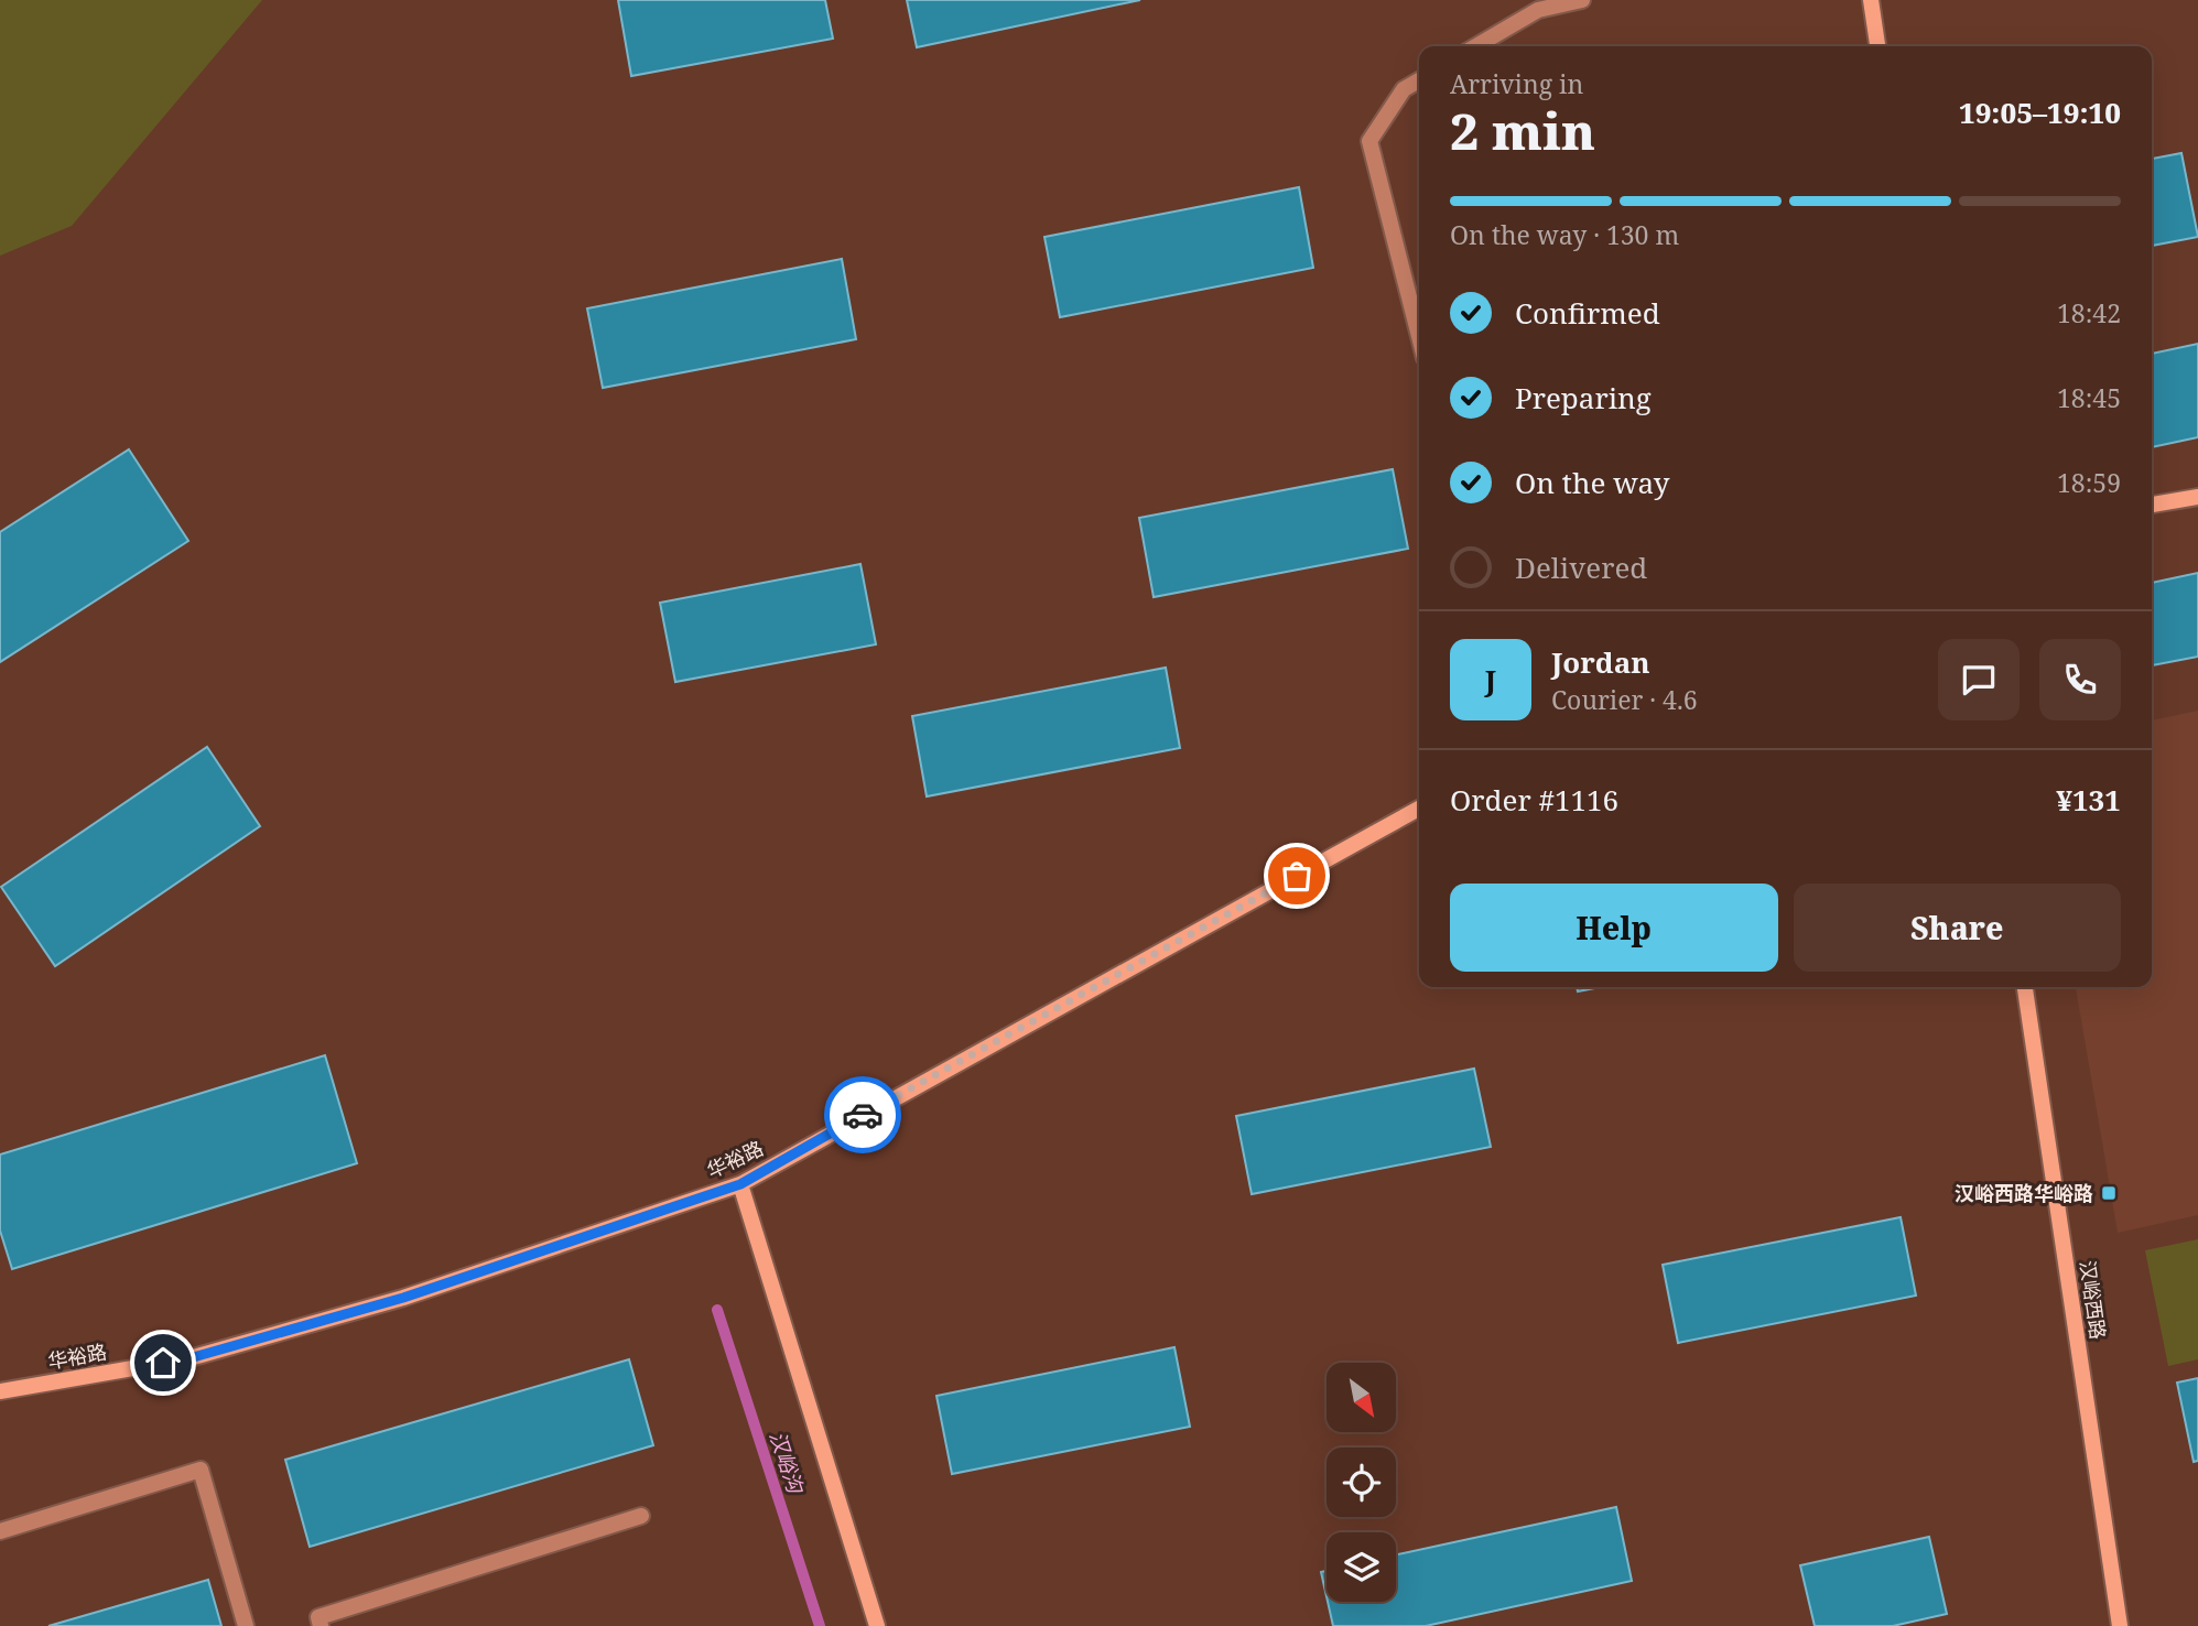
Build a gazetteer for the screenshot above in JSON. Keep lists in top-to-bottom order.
{
  "streets": {
    "street": ["华裕路", "汉峪西路"]
  },
  "water": ["汉峪沟"],
  "places": {
    "transit": ["汉峪西路华峪路"]
  },
  "north": "bottom right",
  "page": {
    "heading": ["2 min", "Arriving in", "19:05–19:10"],
    "panel": [
      "Jordan",
      "Courier · 4.6",
      "Order #1116",
      "¥131"
    ],
    "bar": "On the way · 130 m",
    "list": [
      ["Confirmed", "18:42"],
      ["Preparing", "18:45"],
      ["On the way", "18:59"],
      "Delivered"
    ],
    "round": "J",
    "buttons": ["Help", "Share"]
  }
}
